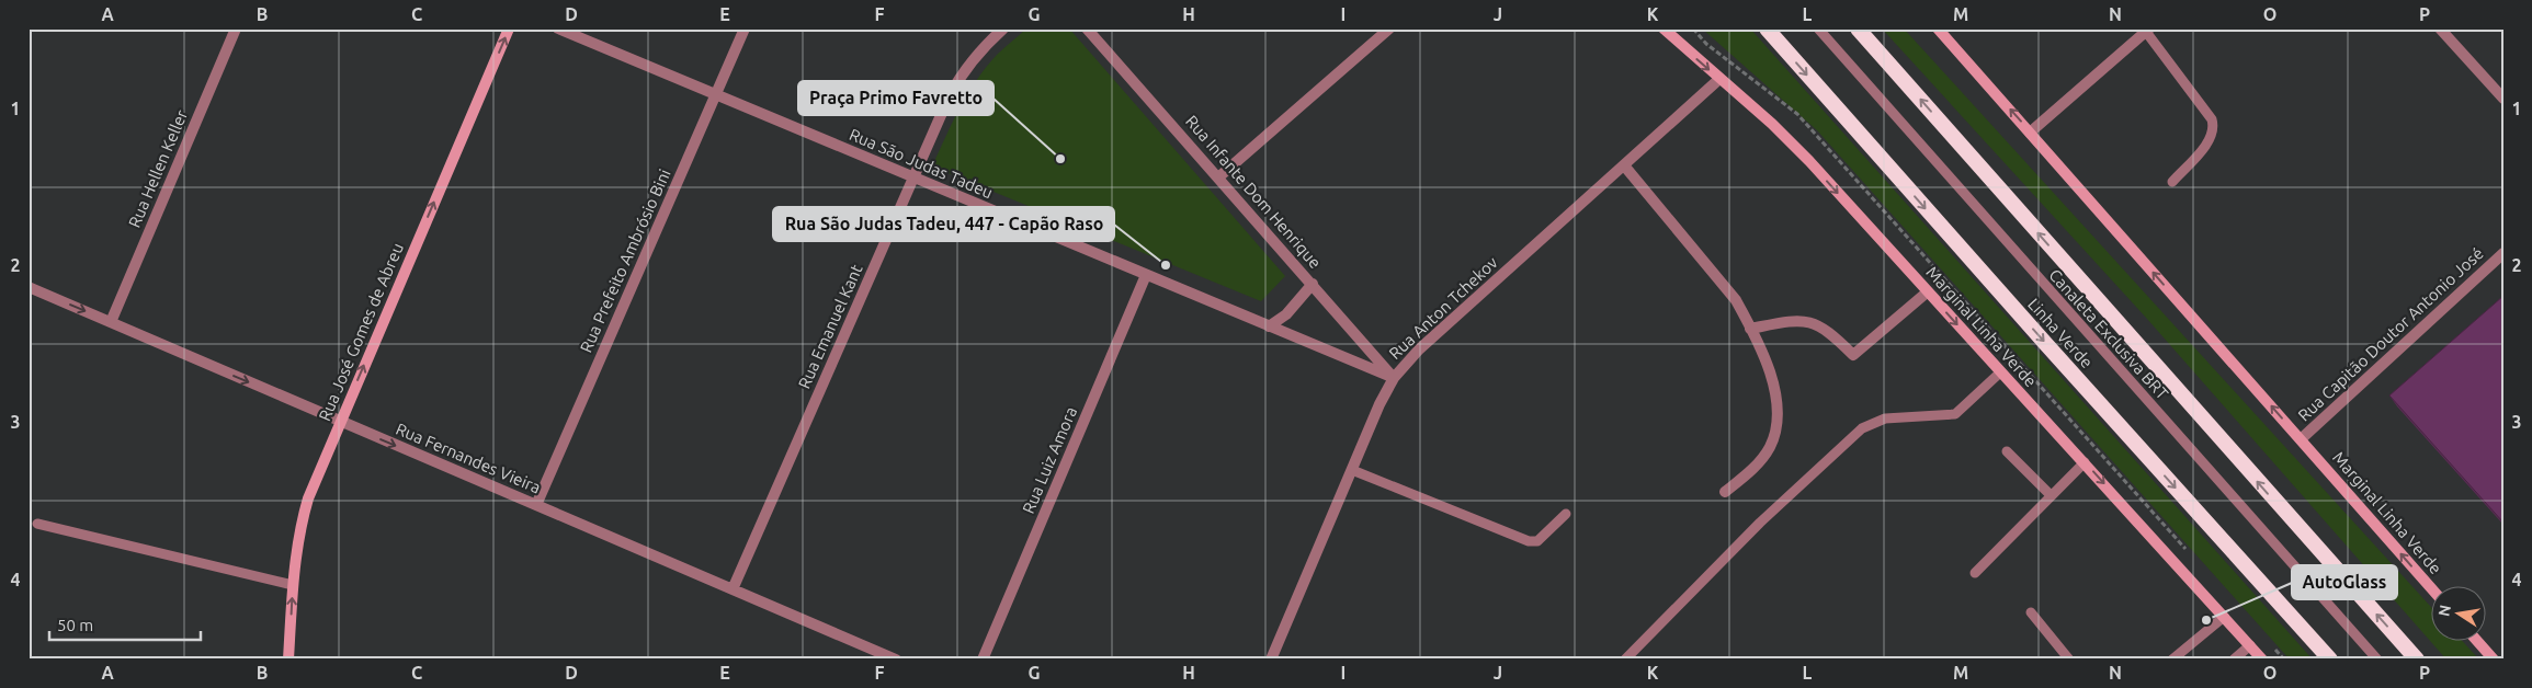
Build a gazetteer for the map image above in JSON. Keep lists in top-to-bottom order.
{
  "streets": {
    "highway": ["Linha Verde"],
    "main road": ["Marginal Linha Verde", "Rua José Gomes de Abreu"],
    "street": [
      "Rua São Judas Tadeu",
      "Rua Hellen Keller",
      "Rua Infante Dom Henrique",
      "Rua Prefeito Ambrósio Bini",
      "Rua Anton Tchekov",
      "Rua Emanuel Kant",
      "Rua Capitão Doutor Antonio José",
      "Rua Fernandes Vieira",
      "Rua Luiz Amora"
    ],
    "lane": ["Canaleta Exclusiva BRT"]
  },
  "crossings": [
    ["Rua São Judas Tadeu", "Rua Infante Dom Henrique"],
    ["Rua São Judas Tadeu", "Rua Prefeito Ambrósio Bini"],
    ["Rua São Judas Tadeu", "Rua Anton Tchekov"],
    ["Rua São Judas Tadeu", "Rua Emanuel Kant"],
    ["Rua São Judas Tadeu", "Rua Luiz Amora"],
    ["Rua Hellen Keller", "Rua Fernandes Vieira"],
    ["Rua Infante Dom Henrique", "Rua Anton Tchekov"],
    ["Rua Prefeito Ambrósio Bini", "Rua Fernandes Vieira"],
    ["Rua Anton Tchekov", "Marginal Linha Verde"],
    ["Rua Emanuel Kant", "Rua Fernandes Vieira"],
    ["Marginal Linha Verde", "Rua Capitão Doutor Antonio José"],
    ["Rua José Gomes de Abreu", "Rua Fernandes Vieira"]
  ],
  "one_way": ["Rua José Gomes de Abreu", "Rua Fernandes Vieira"],
  "places": ["Praça Primo Favretto", "Rua São Judas Tadeu, 447 - Capão Raso", "AutoGlass"],
  "scale_bar": "50 m",
  "north": "left",
  "grid": {
    "columns": [
      "A",
      "B",
      "C",
      "D",
      "E",
      "F",
      "G",
      "H",
      "I",
      "J",
      "K",
      "L",
      "M",
      "N",
      "O",
      "P"
    ],
    "rows": [
      "1",
      "2",
      "3",
      "4"
    ]
  }
}
